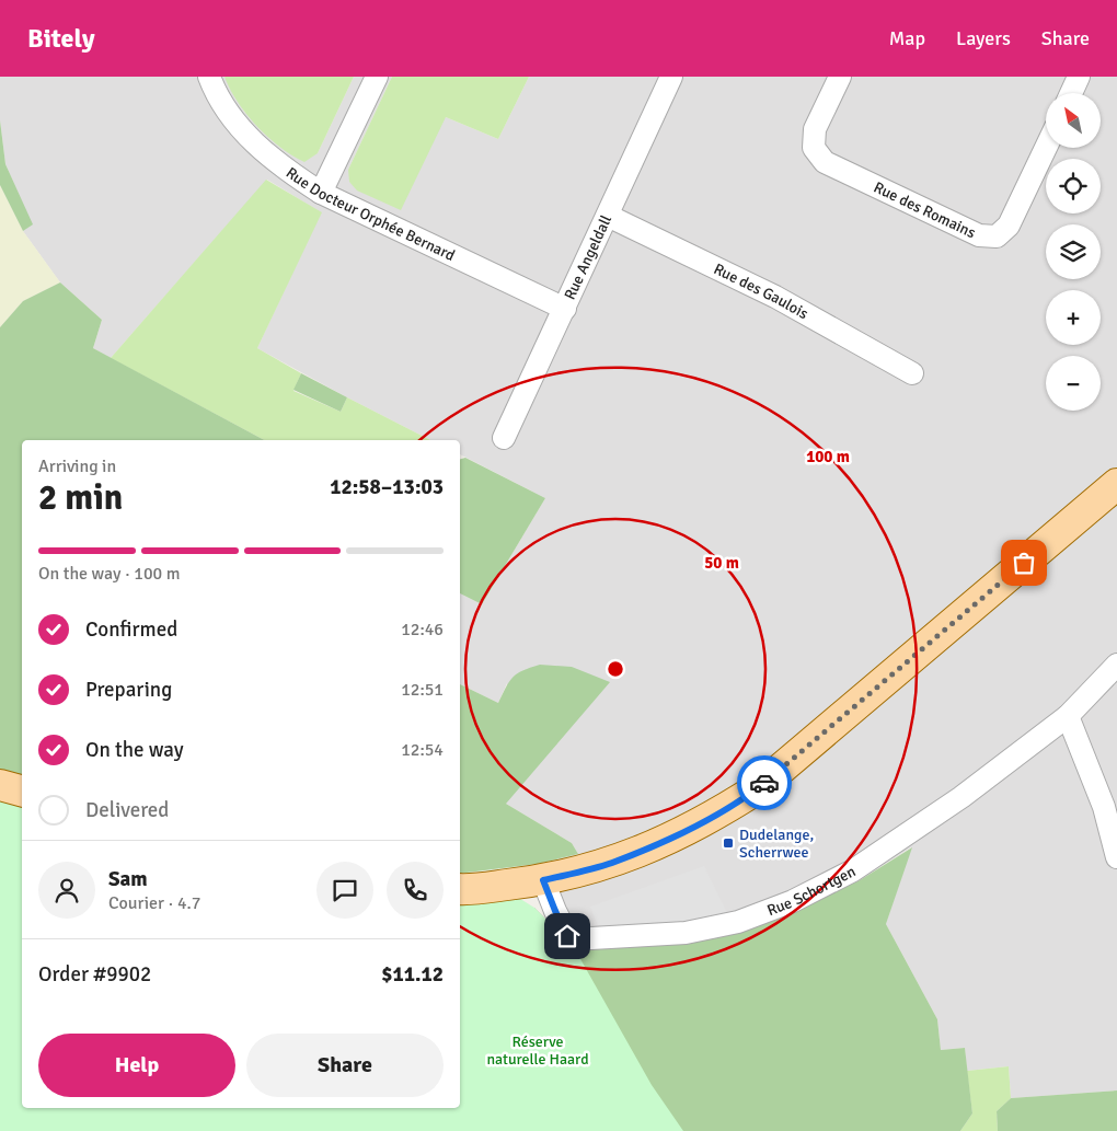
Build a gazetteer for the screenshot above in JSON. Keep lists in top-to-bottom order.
{
  "streets": {
    "street": [
      "Rue des Romains",
      "Rue Docteur Orphée Bernard",
      "Rue Angeldall",
      "Rue des Gaulois",
      "Rue Schortgen"
    ]
  },
  "crossings": [
    ["Rue Docteur Orphée Bernard", "Rue Angeldall"],
    ["Rue Angeldall", "Rue des Gaulois"]
  ],
  "parks": ["Réserve naturelle Haard"],
  "places": {
    "transit": ["Dudelange, Scherrwee"]
  },
  "north": "top left",
  "page": {
    "header": "Bitely",
    "nav": ["Map", "Layers", "Share"],
    "map_buttons": ["+", "−"],
    "heading": ["2 min", "Arriving in", "12:58–13:03"],
    "panel": [
      "Sam",
      "Courier · 4.7",
      "Order #9902",
      "$11.12"
    ],
    "bar": "On the way · 100 m",
    "list": [
      ["Confirmed", "12:46"],
      ["Preparing", "12:51"],
      ["On the way", "12:54"],
      "Delivered"
    ],
    "buttons": ["Help", "Share"]
  },
  "rings": ["100 m", "50 m"]
}
